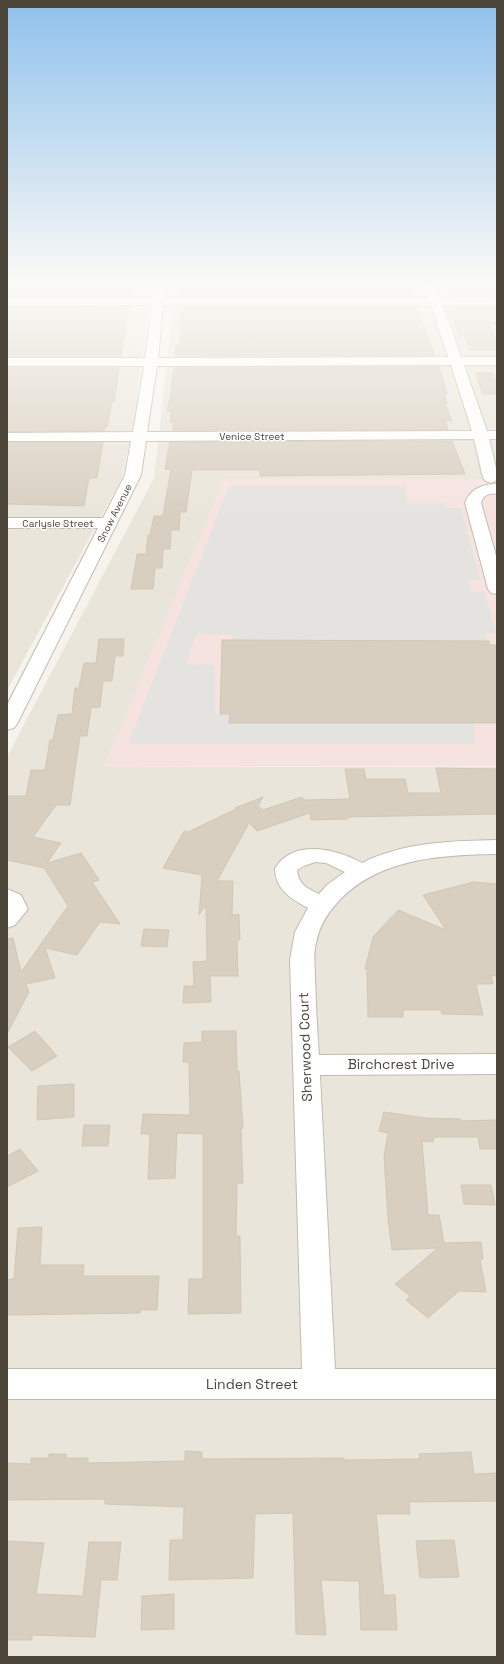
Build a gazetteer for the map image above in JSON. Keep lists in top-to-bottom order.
{
  "streets": {
    "street": [
      "Venice Street",
      "Snow Avenue",
      "Carlysle Street",
      "Sherwood Court",
      "Birchcrest Drive",
      "Linden Street"
    ]
  },
  "crossings": [
    ["Venice Street", "Snow Avenue"],
    ["Snow Avenue", "Carlysle Street"],
    ["Sherwood Court", "Birchcrest Drive"],
    ["Sherwood Court", "Linden Street"]
  ]
}
